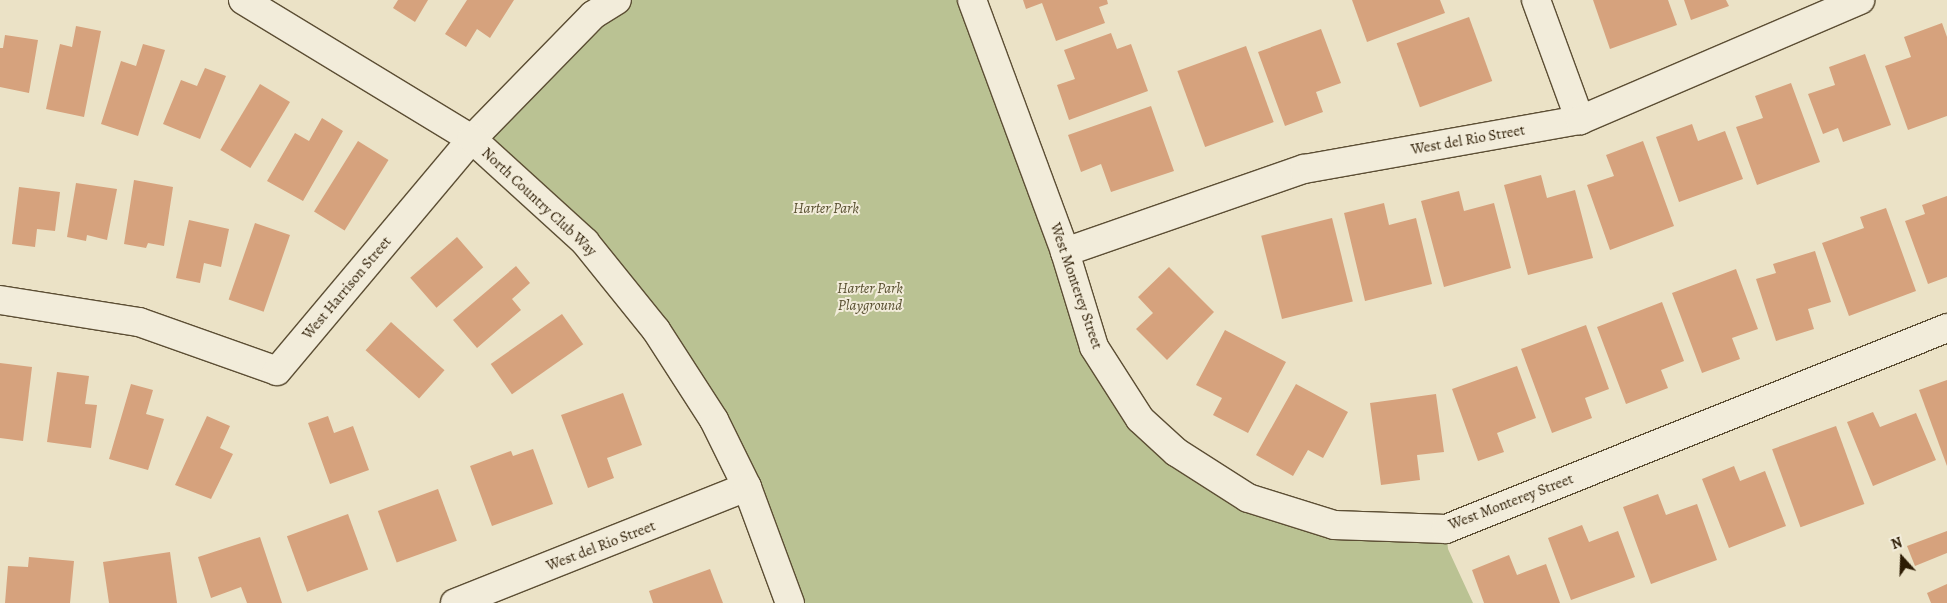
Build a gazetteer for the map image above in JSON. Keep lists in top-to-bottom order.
{
  "streets": {
    "street": [
      "West del Rio Street",
      "North Country Club Way",
      "West Monterey Street",
      "West Harrison Street"
    ]
  },
  "crossings": [
    ["West del Rio Street", "North Country Club Way"],
    ["West del Rio Street", "West Monterey Street"],
    ["North Country Club Way", "West Harrison Street"]
  ],
  "parks": ["Harter Park", "Harter Park Playground"],
  "north": "top"
}
